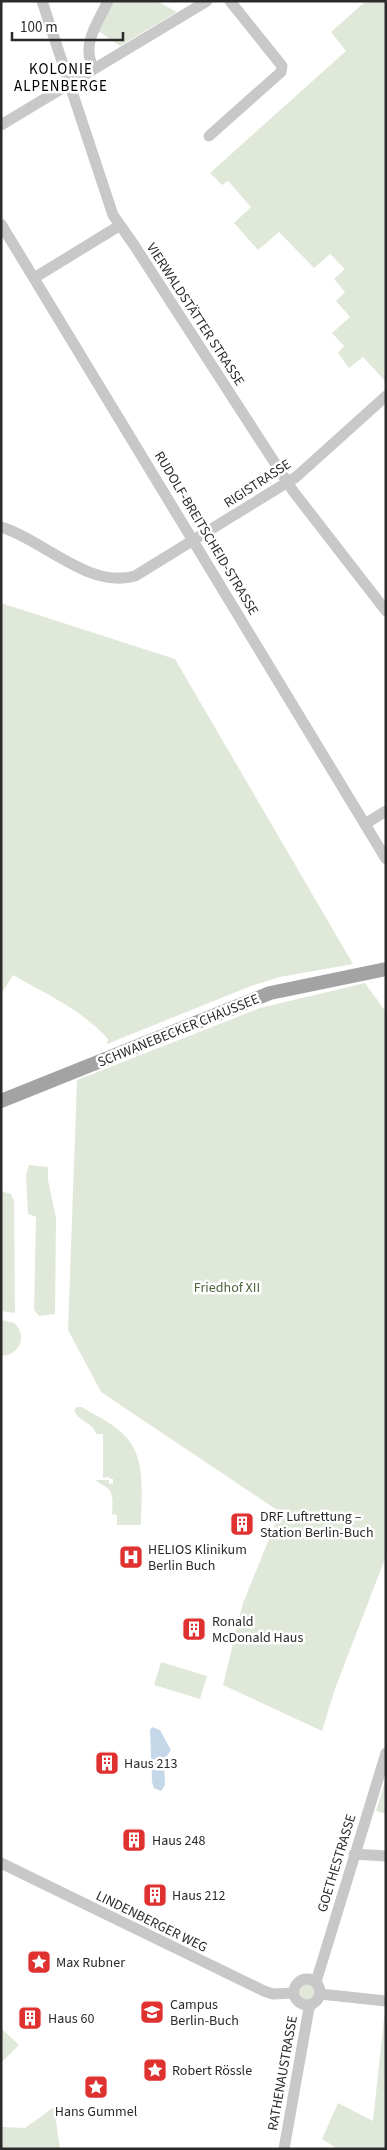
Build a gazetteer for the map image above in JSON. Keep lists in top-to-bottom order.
{
  "streets": {
    "main road": ["SCHWANEBECKER CHAUSSEE"],
    "street": [
      "VIERWALDSTÄTTER STRASSE",
      "RIGISTRASSE",
      "RUDOLF-BREITSCHEID-STRASSE",
      "GOETHESTRASSE",
      "LINDENBERGER WEG",
      "RATHENAUSTRASSE"
    ]
  },
  "crossings": [
    ["VIERWALDSTÄTTER STRASSE", "RIGISTRASSE"],
    ["RIGISTRASSE", "RUDOLF-BREITSCHEID-STRASSE"],
    ["GOETHESTRASSE", "LINDENBERGER WEG"],
    ["GOETHESTRASSE", "RATHENAUSTRASSE"],
    ["LINDENBERGER WEG", "RATHENAUSTRASSE"]
  ],
  "districts": ["KOLONIE ALPENBERGE"],
  "parks": ["Friedhof XII"],
  "places": {
    "building": [
      "DRF Luftrettung – Station Berlin-Buch",
      "Ronald McDonald Haus",
      "Haus 213",
      "Haus 248",
      "Haus 212",
      "Haus 60"
    ],
    "hospital": ["HELIOS Klinikum Berlin Buch"],
    "place": ["Max Rubner", "Robert Rössle", "Hans Gummel"],
    "school or university": ["Campus Berlin-Buch"]
  },
  "scale_bar": "100 m"
}
